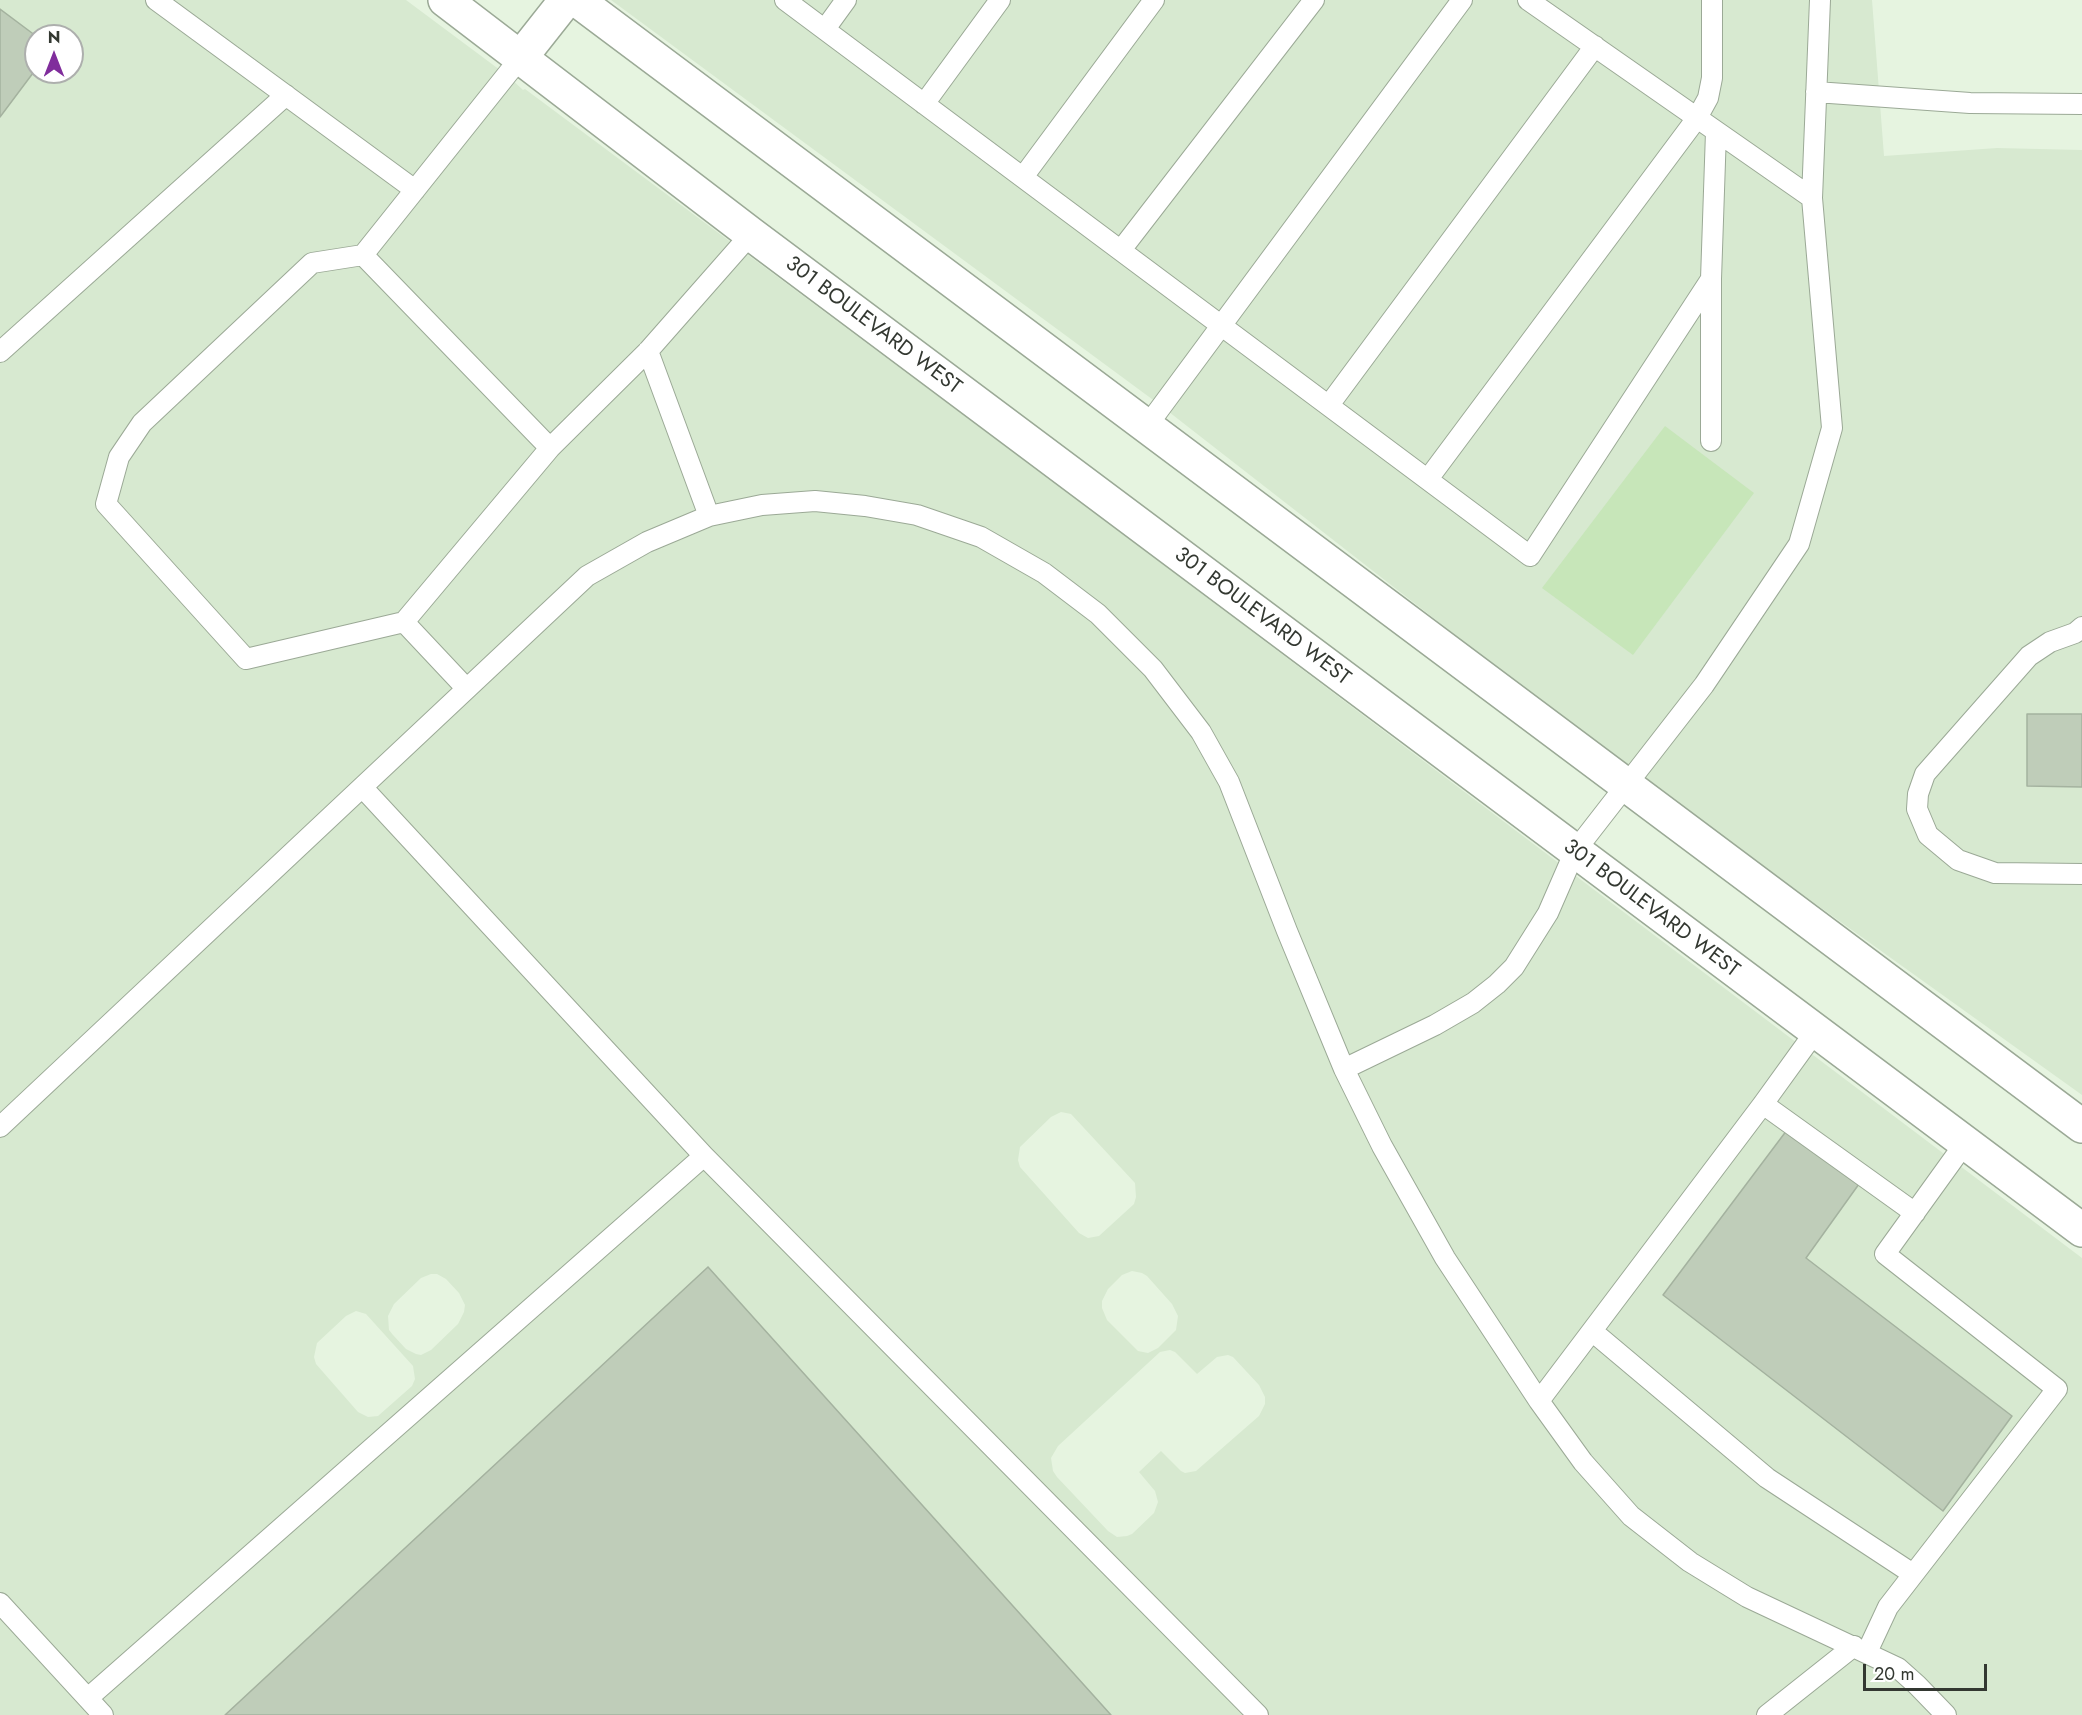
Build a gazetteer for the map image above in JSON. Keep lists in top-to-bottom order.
{
  "streets": {
    "main road": ["301 BOULEVARD WEST"]
  },
  "scale_bar": "20 m",
  "north": "top"
}
